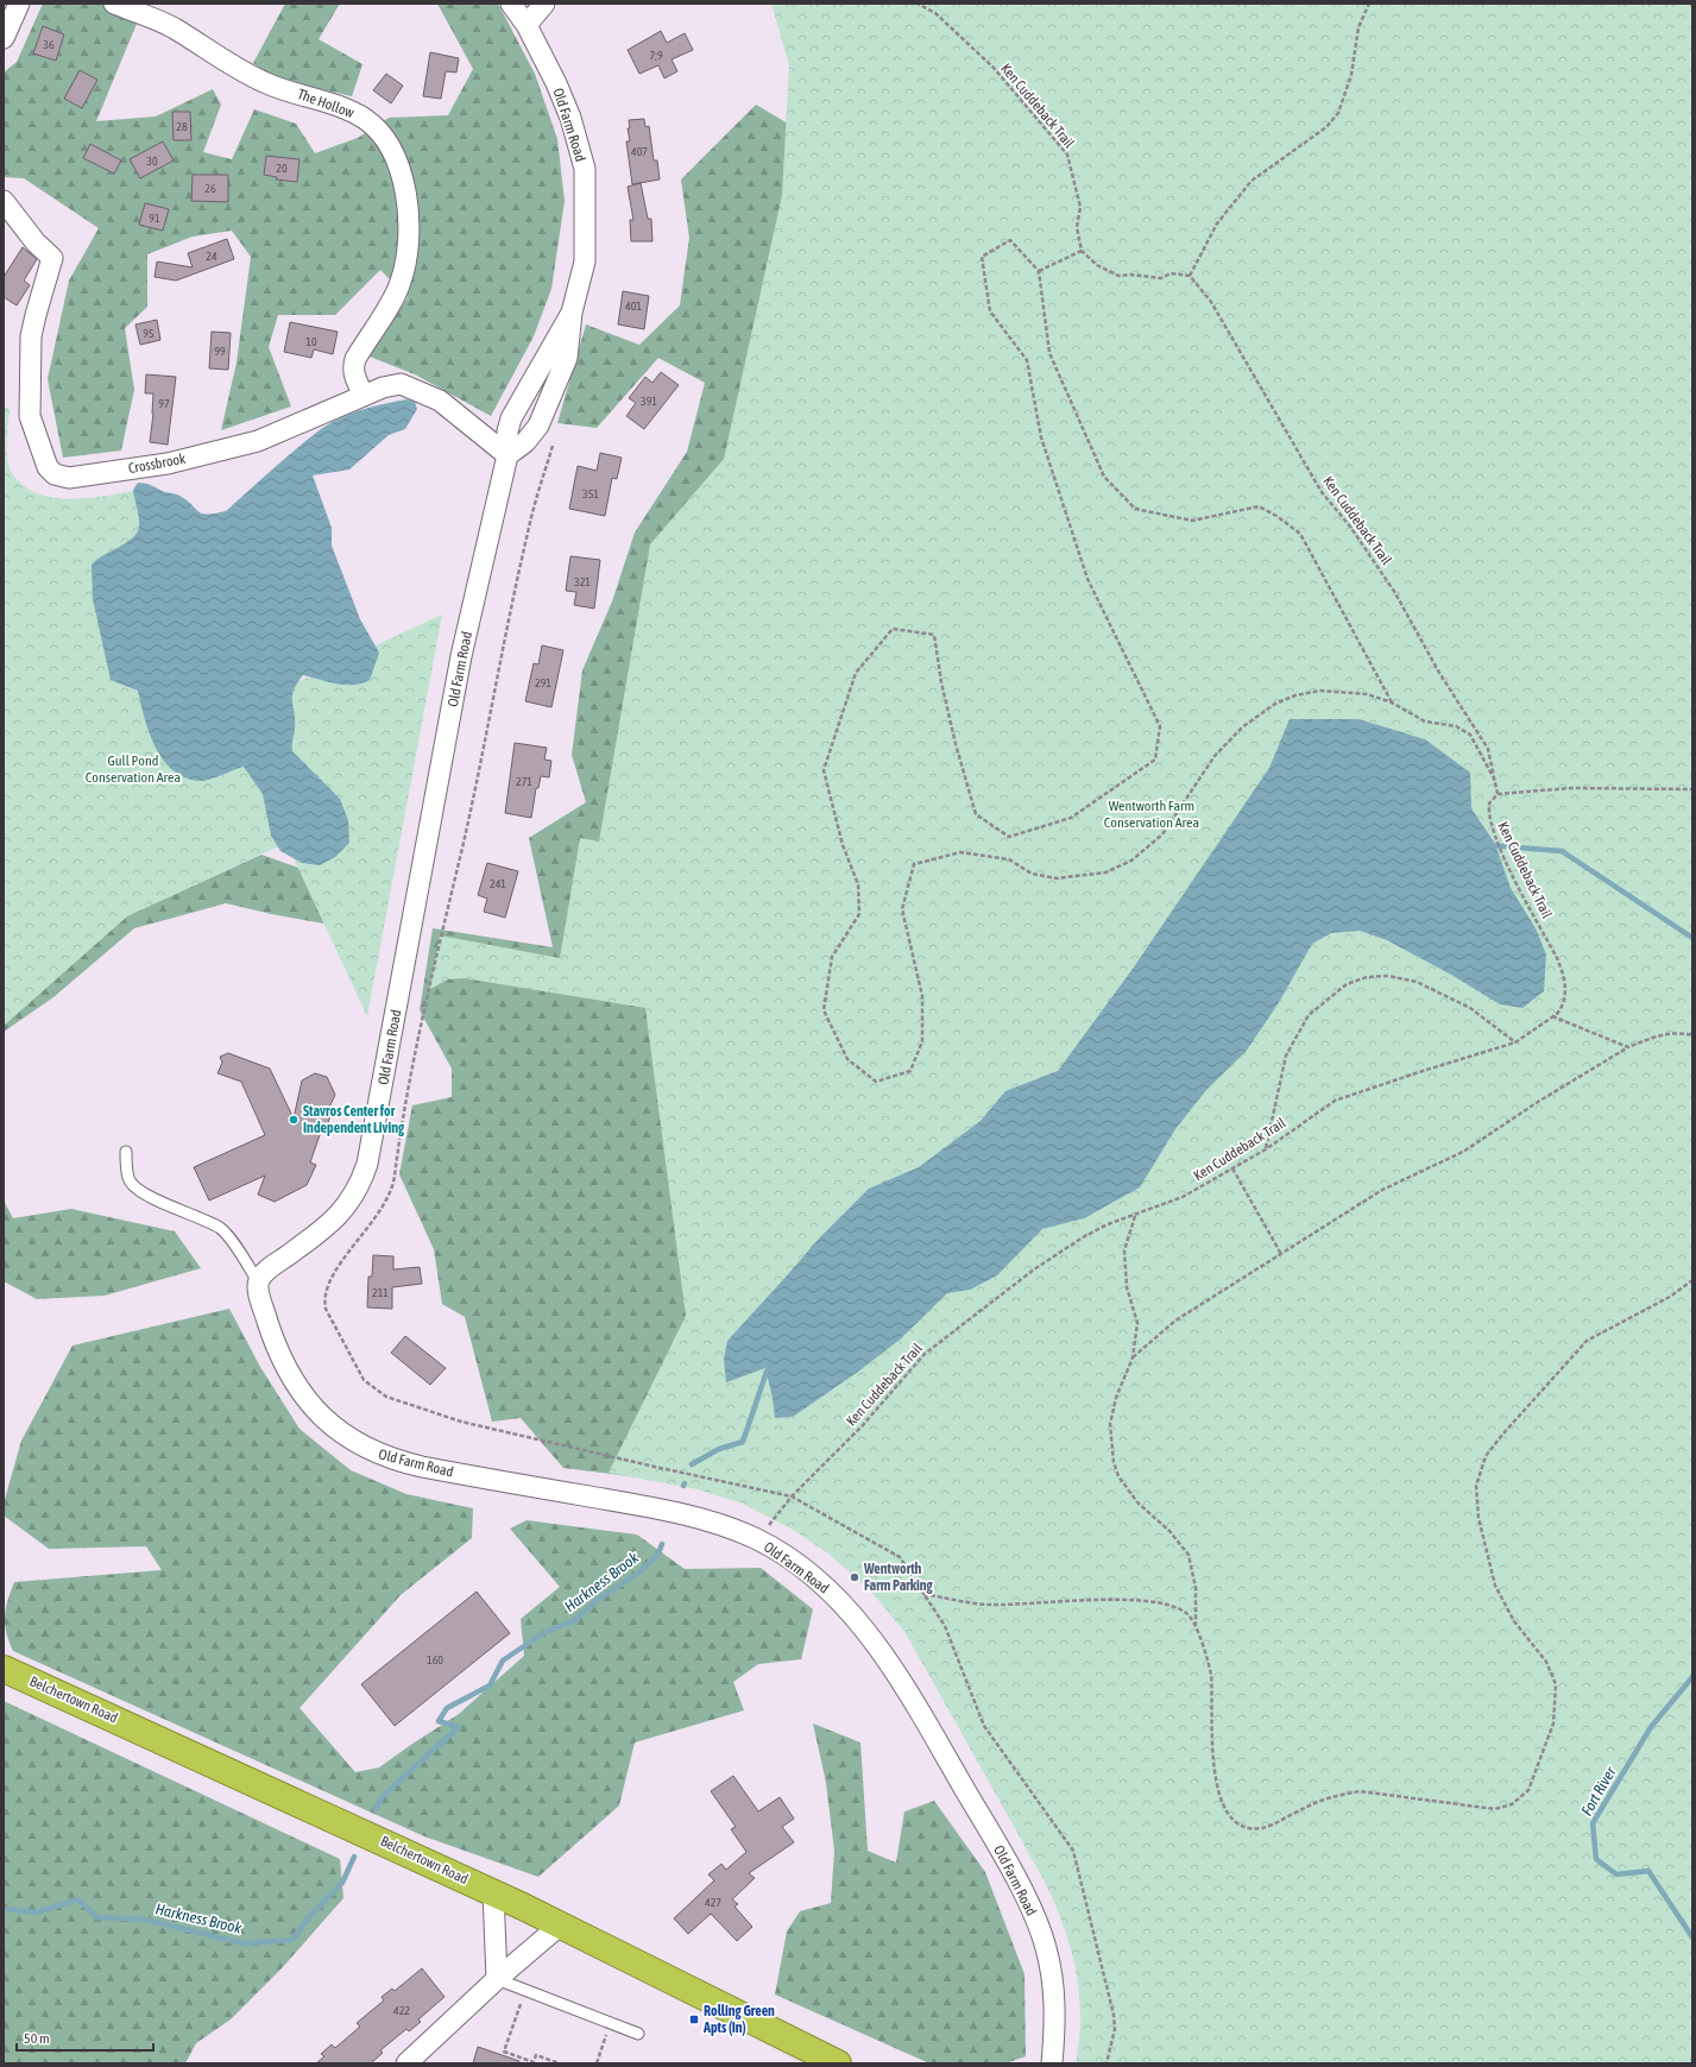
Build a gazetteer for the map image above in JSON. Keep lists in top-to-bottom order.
{
  "streets": {
    "highway": ["Belchertown Road"],
    "street": ["The Hollow", "Old Farm Road", "Crossbrook"],
    "path": ["Ken Cuddeback Trail"]
  },
  "crossings": [
    ["The Hollow", "Crossbrook"],
    ["Ken Cuddeback Trail", "Old Farm Road"],
    ["Old Farm Road", "Crossbrook"]
  ],
  "water": ["Harkness Brook", "Fort River"],
  "parks": ["Gull Pond Conservation Area", "Wentworth Farm Conservation Area"],
  "places": {
    "other": ["Stavros Center for Independent Living", "Wentworth Farm Parking"],
    "transit": ["Rolling Green Apts (In)"]
  },
  "house_numbers": [
    "36",
    "7;9",
    "28",
    "407",
    "30",
    "20",
    "26",
    "91",
    "24",
    "401",
    "95",
    "10",
    "99",
    "391",
    "97",
    "351",
    "321",
    "291",
    "271",
    "241",
    "211",
    "160",
    "427",
    "422"
  ],
  "scale_bar": "50 m"
}
